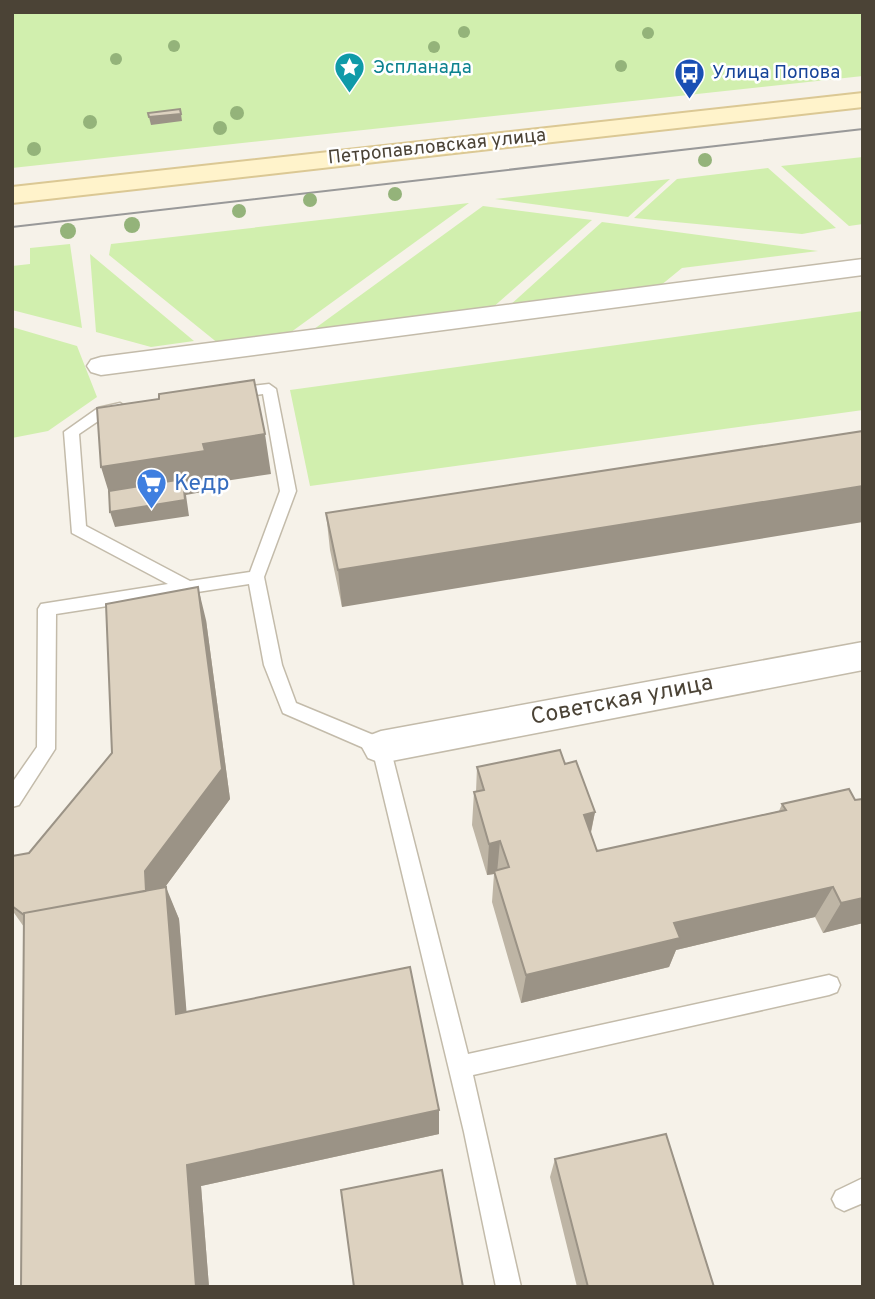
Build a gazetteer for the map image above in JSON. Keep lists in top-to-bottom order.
{
  "streets": {
    "main road": ["Петропавловская улица"],
    "street": ["Советская улица"]
  },
  "places": {
    "place": ["Эспланада"],
    "bus stop": ["Улица Попова"],
    "supermarket": ["Кедр"]
  }
}
